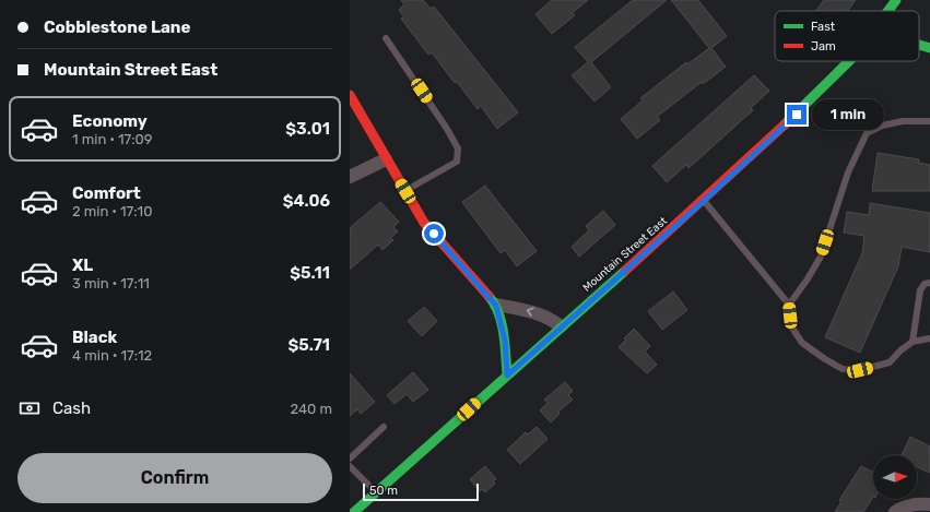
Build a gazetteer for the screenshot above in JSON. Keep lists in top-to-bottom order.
{
  "streets": {
    "main road": ["Mountain Street East"]
  },
  "legend": ["Fast", "Jam"],
  "scale_bar": "50 m",
  "north": "right",
  "page": {
    "banner": ["Cobblestone Lane", "Mountain Street East"],
    "list": [
      {
        "name": "Economy",
        "note": "1 min · 17:09",
        "value": "$3.01"
      },
      {
        "name": "Comfort",
        "note": "2 min · 17:10",
        "value": "$4.06"
      },
      {
        "name": "XL",
        "note": "3 min · 17:11",
        "value": "$5.11"
      },
      {
        "name": "Black",
        "note": "4 min · 17:12",
        "value": "$5.71"
      }
    ],
    "bubble": "1 min",
    "pay": ["Cash", "240 m"],
    "buttons": "Confirm",
    "scale": "50 m"
  }
}
